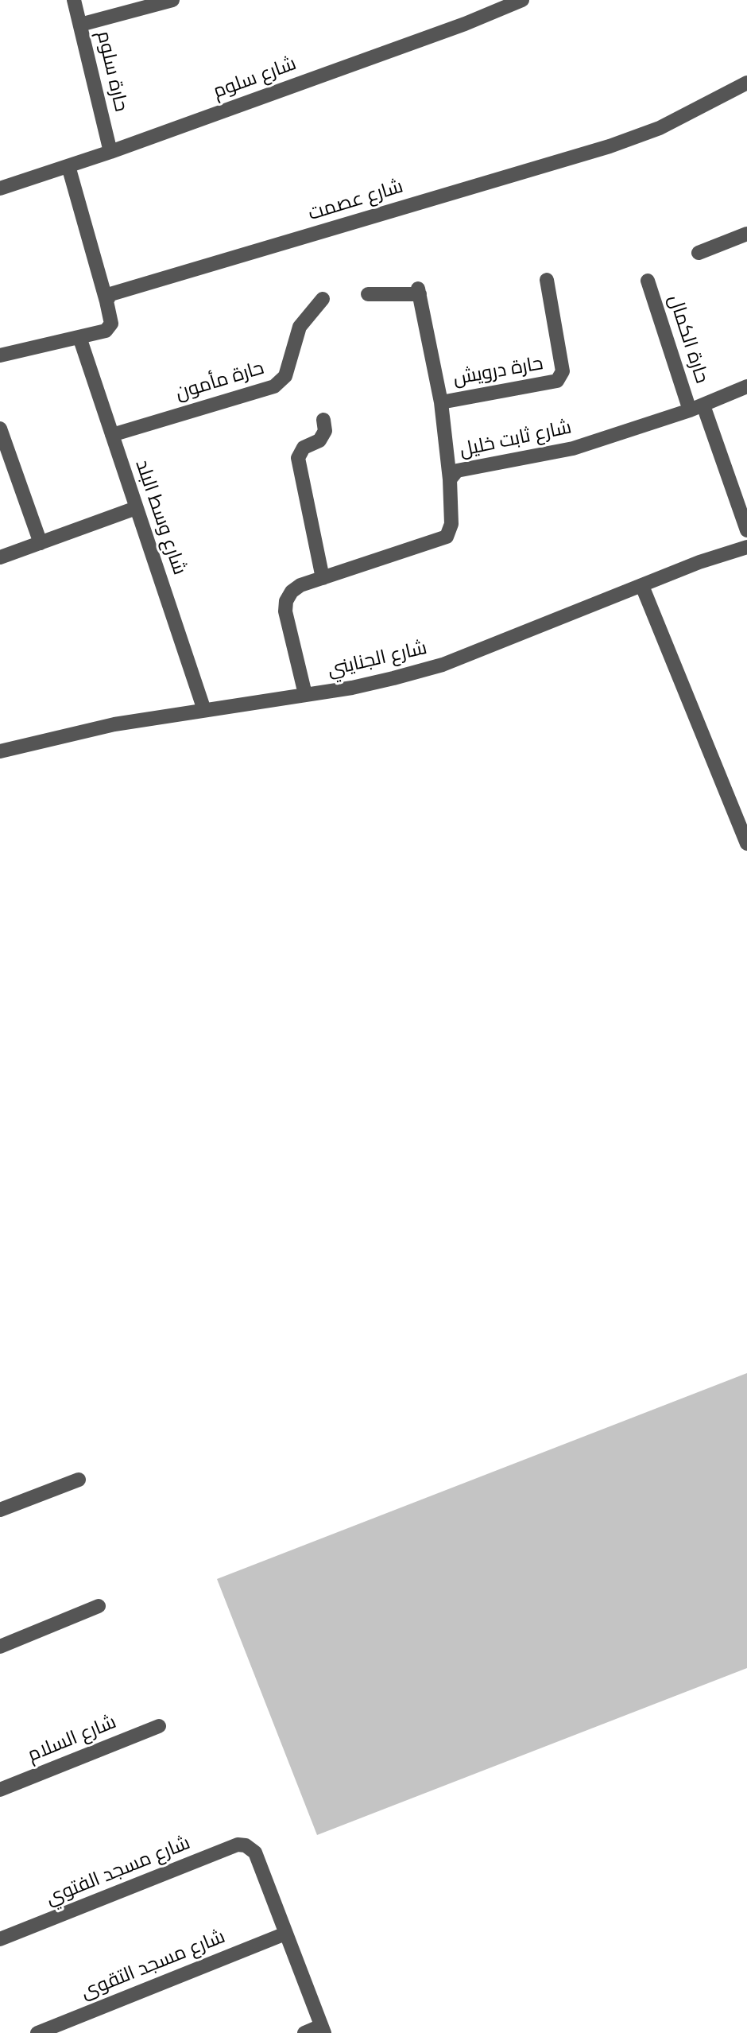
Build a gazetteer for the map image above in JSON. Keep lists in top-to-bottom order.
{
  "streets": {
    "street": [
      "حارة سلوم",
      "شارع سلوم",
      "شارع عصمت",
      "حارة الكمال",
      "حارة درويش",
      "حارة مأمون",
      "شارع ثابت خليل",
      "شارع وسط البلد",
      "شارع الجنايني",
      "شارع السلام",
      "شارع مسجد الفتوي",
      "شارع مسجد التقوى"
    ]
  },
  "crossings": [
    ["حارة سلوم", "شارع سلوم"],
    ["حارة الكمال", "شارع ثابت خليل"],
    ["حارة مأمون", "شارع وسط البلد"],
    ["شارع ثابت خليل", "شارع الجنايني"],
    ["شارع وسط البلد", "شارع الجنايني"],
    ["شارع مسجد الفتوي", "شارع مسجد التقوى"]
  ]
}
